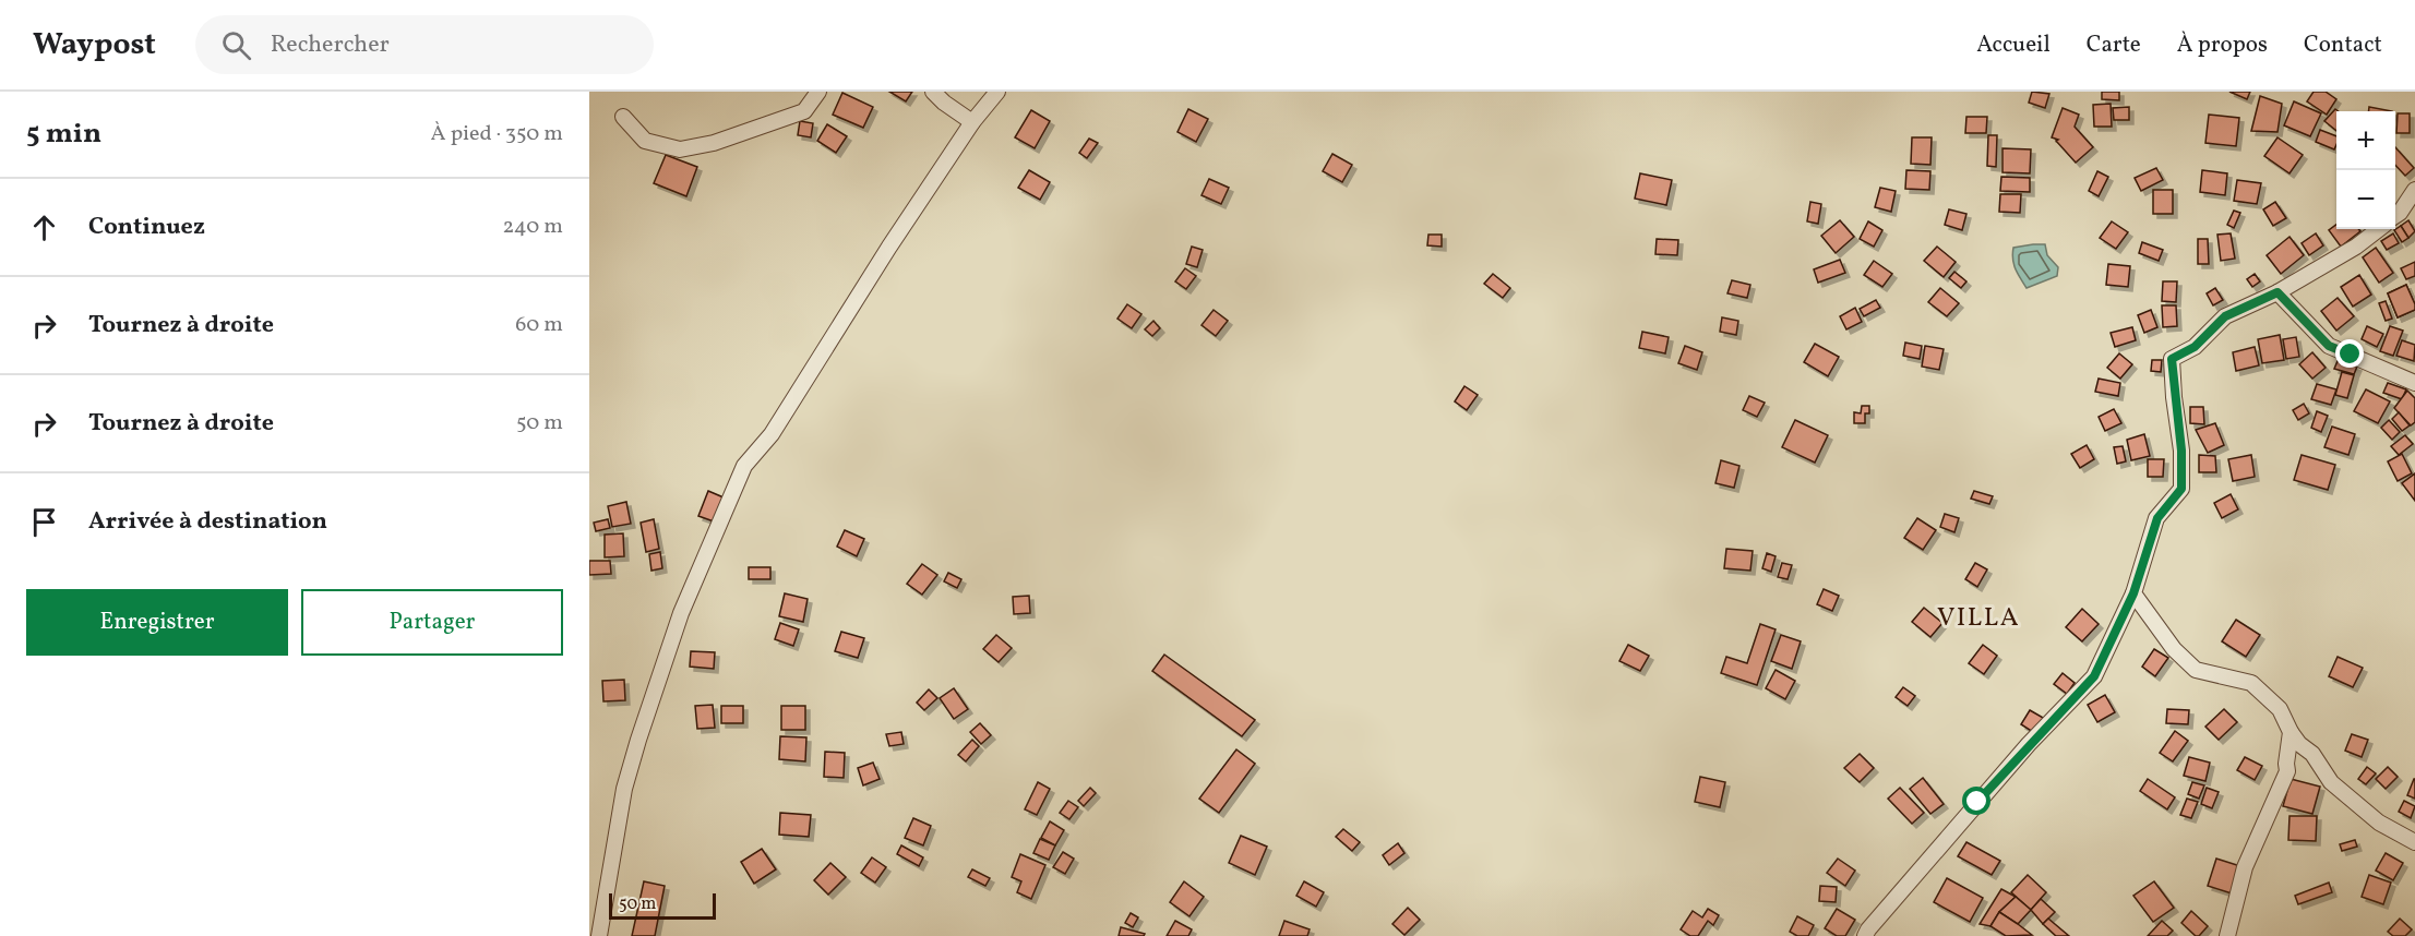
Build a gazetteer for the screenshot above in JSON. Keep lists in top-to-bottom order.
{
  "districts": ["VILLA"],
  "scale_bar": "50 m",
  "page": {
    "header": "Waypost",
    "search": "Rechercher",
    "nav": [
      "Accueil",
      "Carte",
      "À propos",
      "Contact"
    ],
    "heading": ["5 min", "À pied · 350 m"],
    "map_buttons": ["+", "−"],
    "list": [
      ["Continuez", "240 m"],
      ["Tournez à droite", "60 m"],
      ["Tournez à droite", "50 m"],
      "Arrivée à destination"
    ],
    "buttons": ["Enregistrer", "Partager"],
    "scale": "50 m"
  }
}
